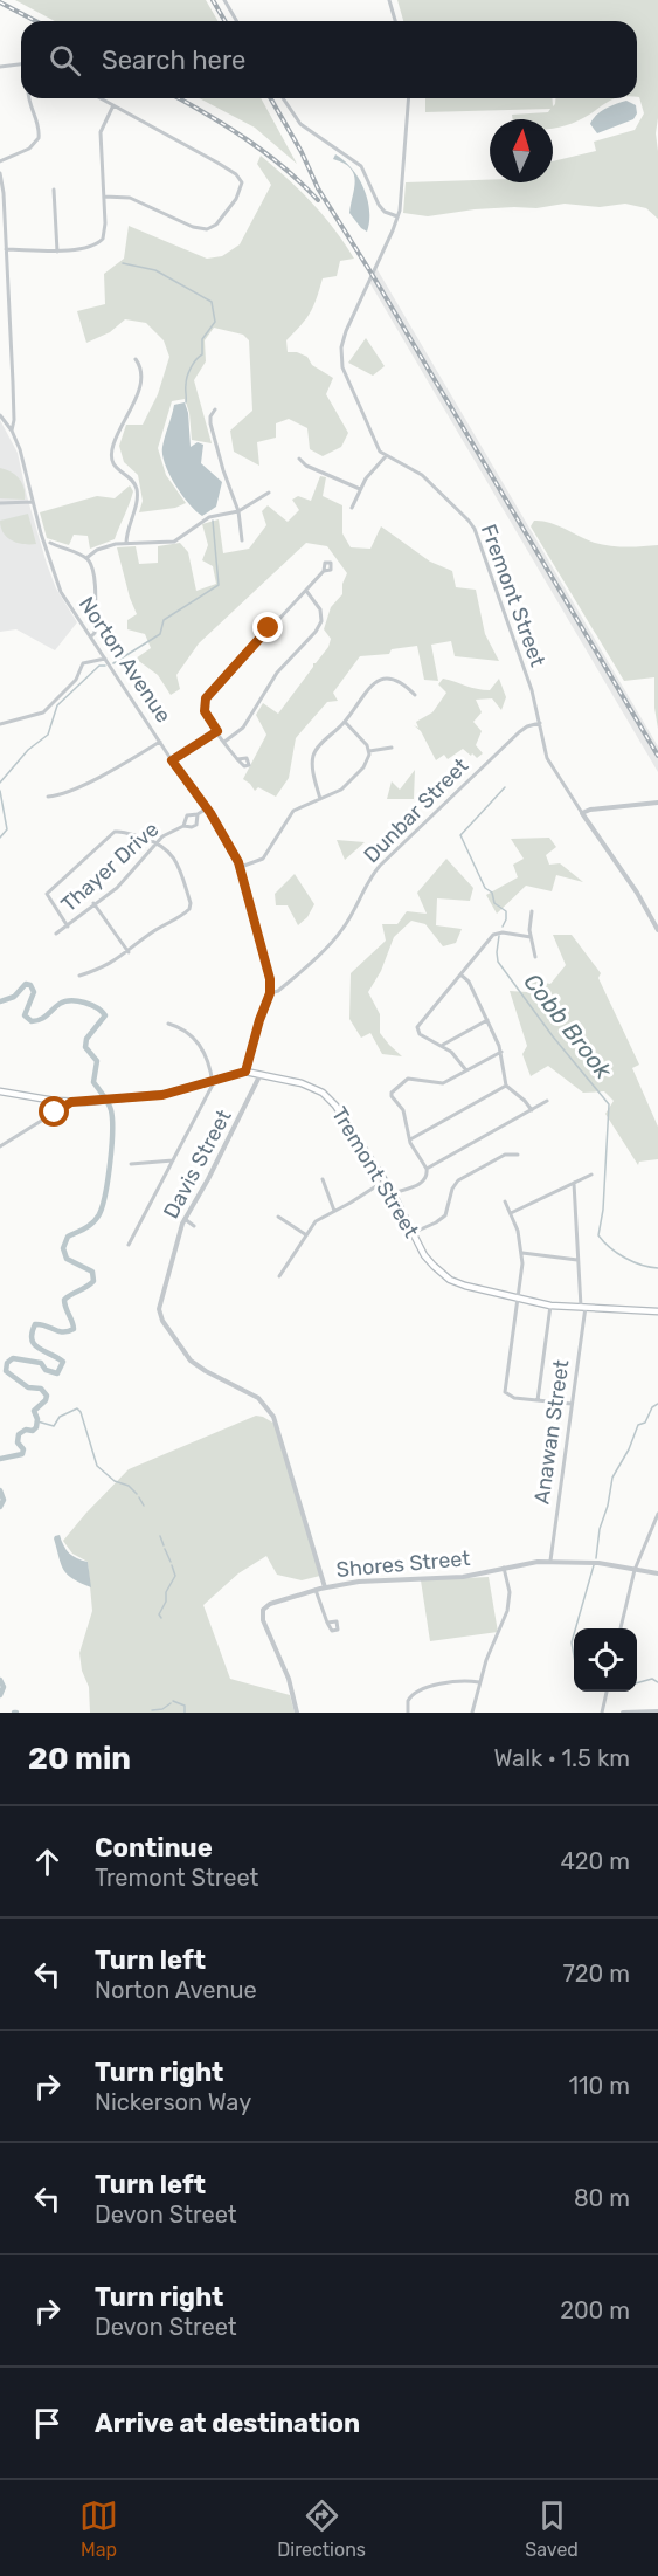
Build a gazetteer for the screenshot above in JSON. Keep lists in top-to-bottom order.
{
  "streets": {
    "main road": ["Tremont Street"],
    "street": [
      "Fremont Street",
      "Norton Avenue",
      "Dunbar Street",
      "Thayer Drive",
      "Davis Street",
      "Anawan Street",
      "Shores Street"
    ]
  },
  "crossings": [
    ["Fremont Street", "Dunbar Street"],
    ["Norton Avenue", "Dunbar Street"],
    ["Norton Avenue", "Thayer Drive"],
    ["Norton Avenue", "Tremont Street"],
    ["Davis Street", "Tremont Street"],
    ["Davis Street", "Shores Street"],
    ["Tremont Street", "Anawan Street"],
    ["Anawan Street", "Shores Street"]
  ],
  "water": ["Cobb Brook"],
  "north": "top",
  "page": {
    "search": "Search here",
    "heading": ["20 min", "Walk · 1.5 km"],
    "list": [
      ["Continue", "Tremont Street", "420 m"],
      ["Turn left", "Norton Avenue", "720 m"],
      ["Turn right", "Nickerson Way", "110 m"],
      ["Turn left", "Devon Street", "80 m"],
      ["Turn right", "Devon Street", "200 m"],
      "Arrive at destination"
    ],
    "nav": ["Map", "Directions", "Saved"]
  }
}
